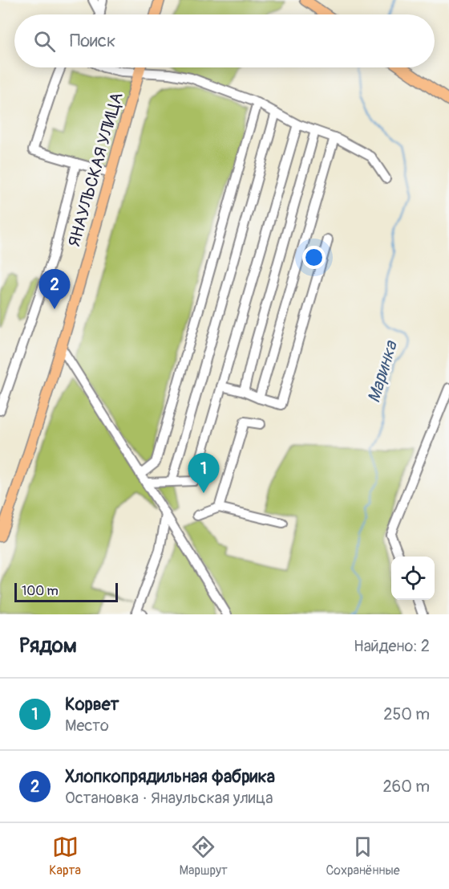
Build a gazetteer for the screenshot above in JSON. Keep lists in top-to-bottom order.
{
  "streets": {
    "main road": ["ЯНАУЛЬСКАЯ УЛИЦА"]
  },
  "water": ["Маринка"],
  "scale_bar": "100 m",
  "page": {
    "search": "Поиск",
    "pins": ["2", "1"],
    "scale": "100 m",
    "heading": ["Рядом", "Найдено: 2"],
    "list": [
      {
        "mark": "1",
        "name": "Корвет",
        "note": "Место",
        "value": "250 m"
      },
      {
        "mark": "2",
        "name": "Хлопкопрядильная фабрика",
        "note": "Остановка · Янаульская улица",
        "value": "260 m"
      }
    ],
    "nav": ["Карта", "Маршрут", "Сохранённые"]
  }
}
